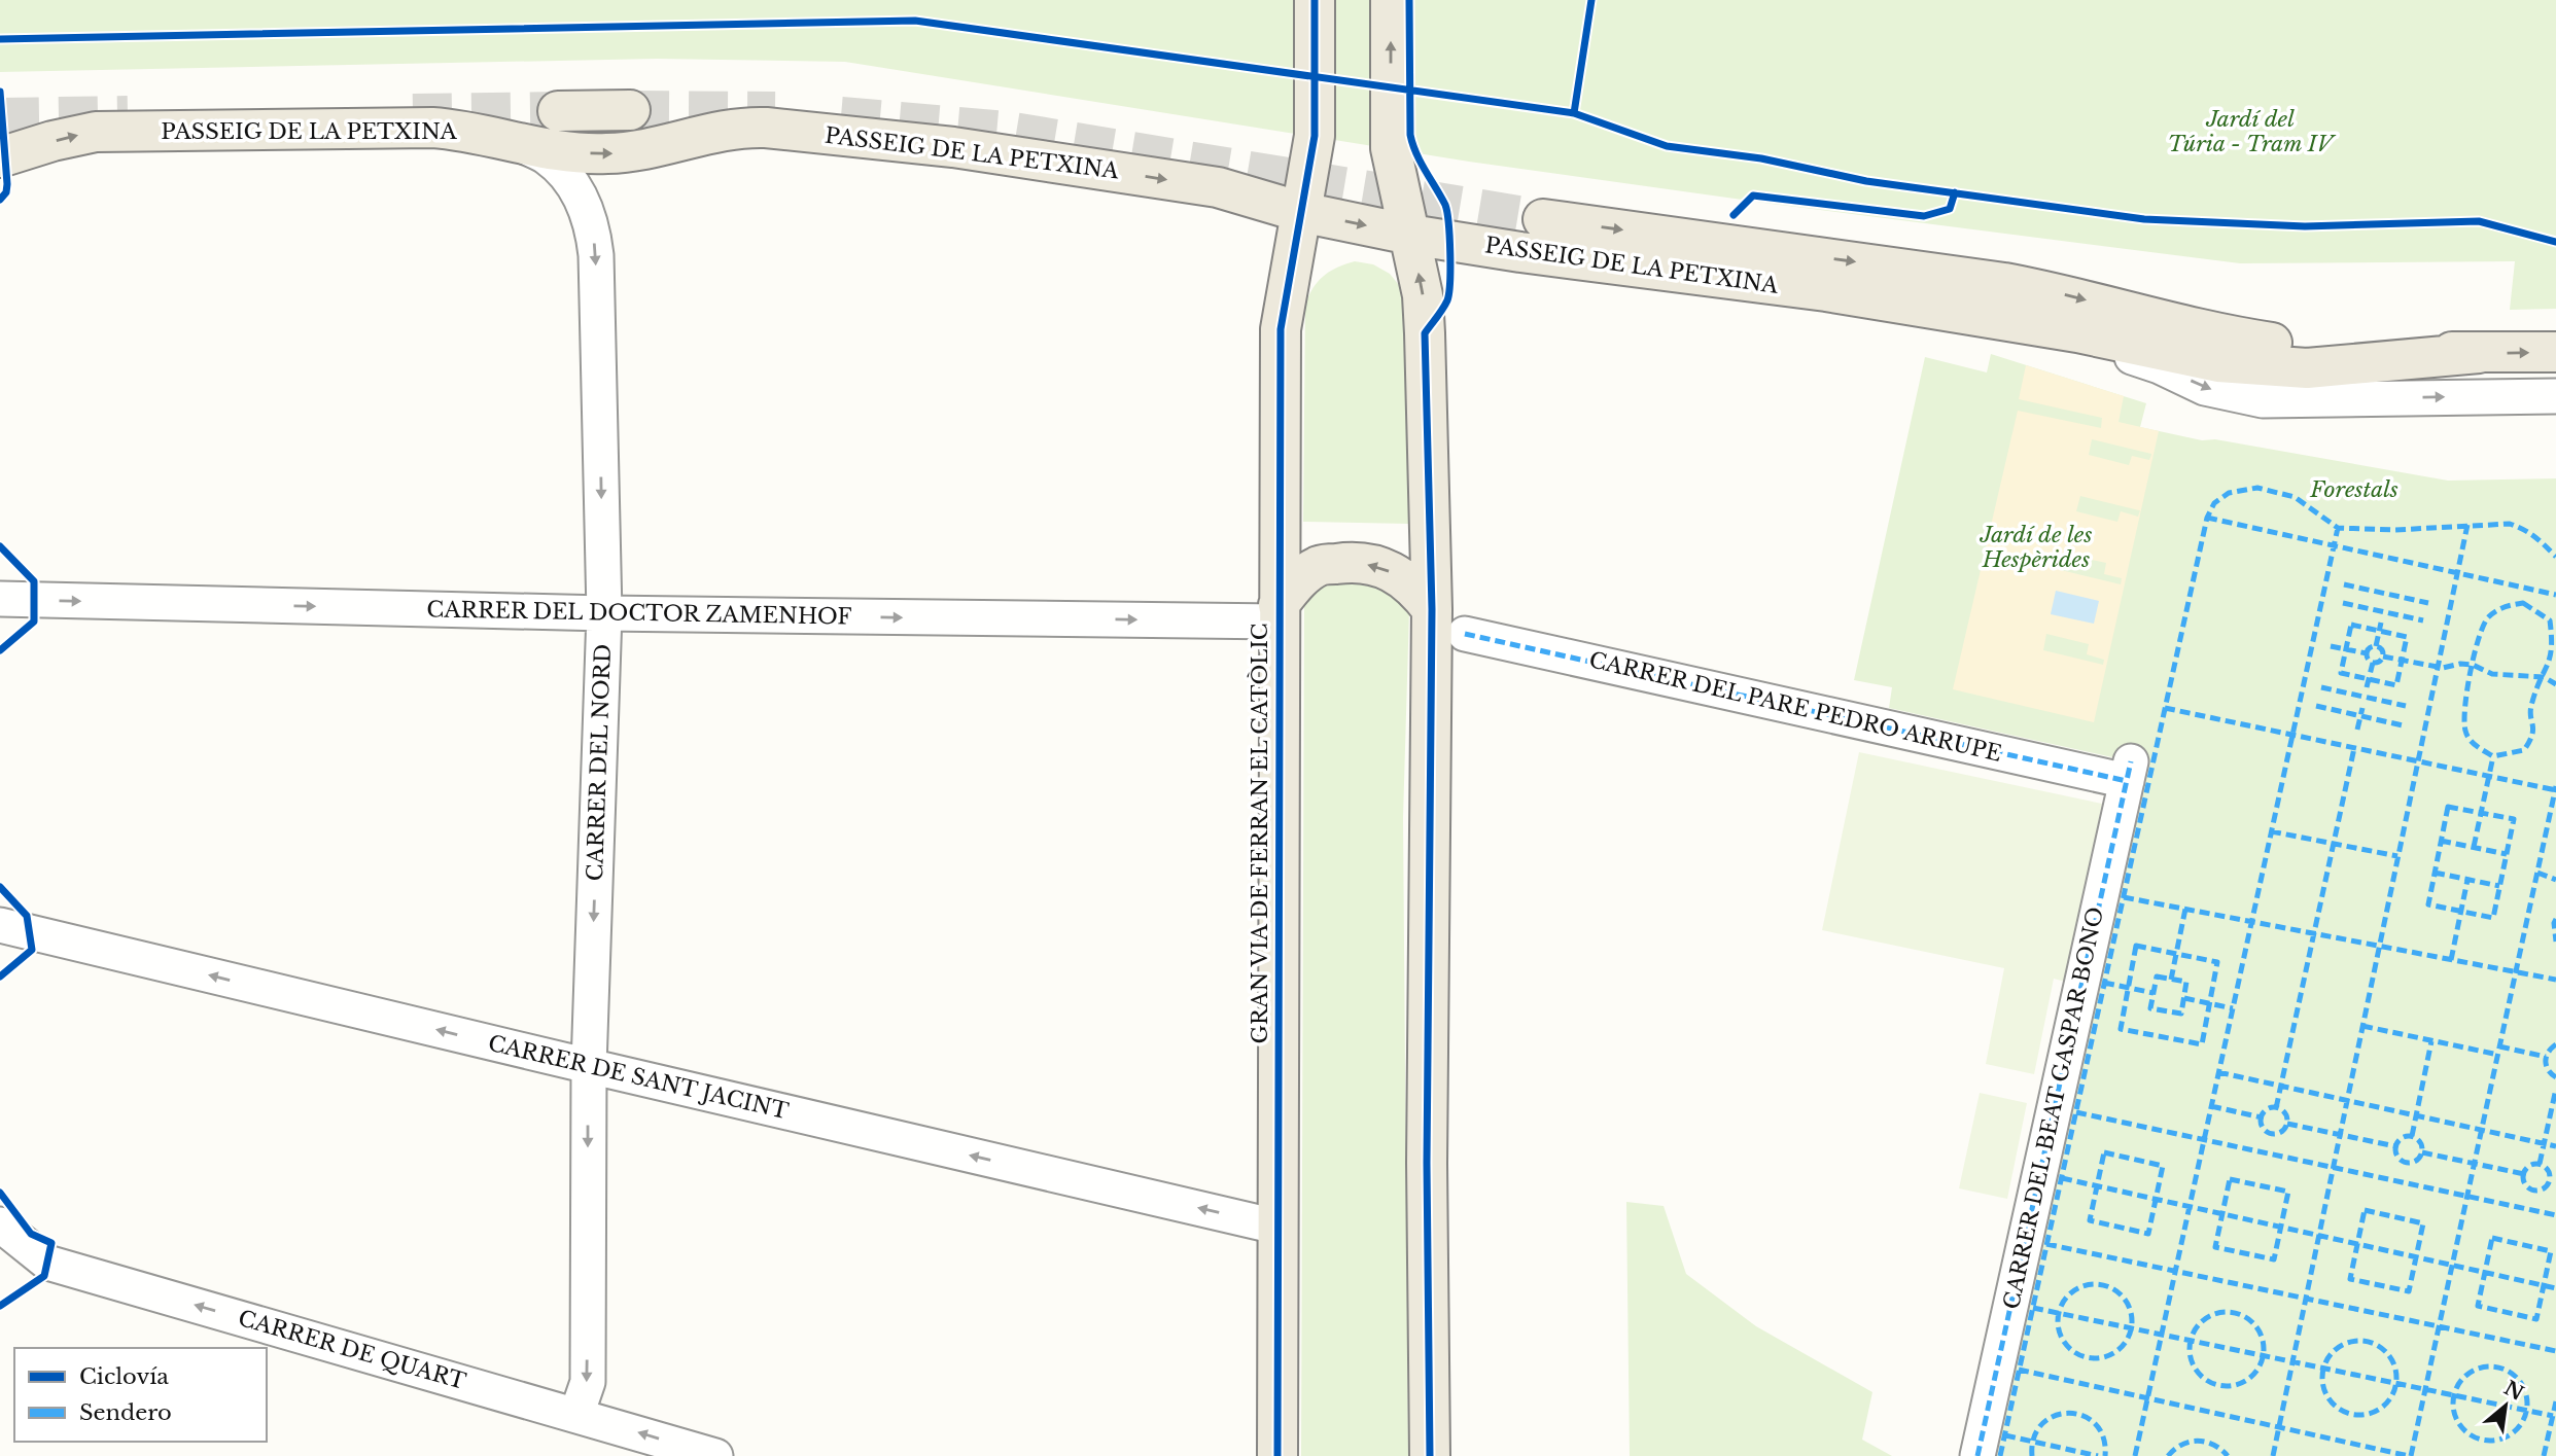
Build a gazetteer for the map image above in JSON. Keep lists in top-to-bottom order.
{
  "streets": {
    "main road": ["PASSEIG DE LA PETXINA", "GRAN VIA DE FERRAN EL CATÒLIC"],
    "street": [
      "CARRER DEL DOCTOR ZAMENHOF",
      "CARRER DEL PARE PEDRO ARRUPE",
      "CARRER DEL NORD",
      "CARRER DE SANT JACINT",
      "CARRER DEL BEAT GASPAR BONO",
      "CARRER DE QUART"
    ]
  },
  "crossings": [
    ["PASSEIG DE LA PETXINA", "CARRER DEL NORD"],
    ["PASSEIG DE LA PETXINA", "GRAN VIA DE FERRAN EL CATÒLIC"],
    ["CARRER DEL DOCTOR ZAMENHOF", "CARRER DEL NORD"],
    ["CARRER DEL DOCTOR ZAMENHOF", "GRAN VIA DE FERRAN EL CATÒLIC"],
    ["CARRER DEL PARE PEDRO ARRUPE", "CARRER DEL BEAT GASPAR BONO"],
    ["CARRER DEL NORD", "CARRER DE SANT JACINT"],
    ["CARRER DEL NORD", "CARRER DE QUART"],
    ["GRAN VIA DE FERRAN EL CATÒLIC", "CARRER DE SANT JACINT"]
  ],
  "one_way": [
    "CARRER DEL DOCTOR ZAMENHOF",
    "CARRER DEL NORD",
    "CARRER DE SANT JACINT",
    "CARRER DE QUART"
  ],
  "parks": ["Jardí del Túria - Tram IV", "Forestals", "Jardí de les Hespèrides"],
  "legend": ["Ciclovía", "Sendero"],
  "north": "top right"
}
